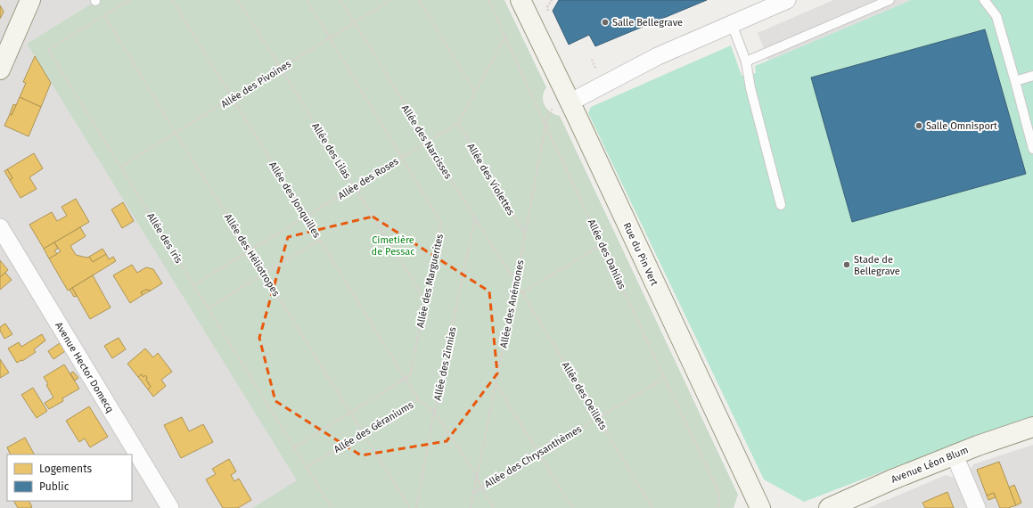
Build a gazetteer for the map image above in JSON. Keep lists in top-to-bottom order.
{
  "streets": {
    "street": ["Rue du Pin Vert", "Avenue Hector Domecq", "Avenue Léon Blum"],
    "path": [
      "Allée des Pivoines",
      "Allée des Narcisses",
      "Allée des Lilas",
      "Allée des Roses",
      "Allée des Violettes",
      "Allée des Jonquilles",
      "Allée des Iris",
      "Allée des Dahlias",
      "Allée des Héliotropes",
      "Allée des Marguerites",
      "Allée des Anémones",
      "Allée des Zinnias",
      "Allée des Oeillets",
      "Allée des Géraniums",
      "Allée des Chrysanthèmes"
    ]
  },
  "crossings": [
    ["Allée des Pivoines", "Allée des Narcisses"],
    ["Allée des Pivoines", "Allée des Lilas"],
    ["Allée des Pivoines", "Allée des Jonquilles"],
    ["Allée des Pivoines", "Allée des Iris"],
    ["Allée des Pivoines", "Allée des Héliotropes"],
    ["Allée des Pivoines", "Allée des Marguerites"],
    ["Allée des Narcisses", "Allée des Roses"],
    ["Allée des Narcisses", "Allée des Anémones"],
    ["Allée des Narcisses", "Allée des Zinnias"],
    ["Allée des Narcisses", "Allée des Oeillets"],
    ["Allée des Lilas", "Allée des Roses"],
    ["Allée des Lilas", "Allée des Marguerites"],
    ["Allée des Roses", "Allée des Violettes"],
    ["Allée des Roses", "Allée des Jonquilles"],
    ["Allée des Roses", "Allée des Iris"],
    ["Allée des Roses", "Allée des Héliotropes"],
    ["Allée des Roses", "Allée des Marguerites"],
    ["Allée des Violettes", "Allée des Anémones"],
    ["Allée des Jonquilles", "Allée des Marguerites"],
    ["Allée des Jonquilles", "Allée des Géraniums"],
    ["Allée des Iris", "Allée des Héliotropes"],
    ["Allée des Iris", "Allée des Marguerites"],
    ["Allée des Iris", "Allée des Géraniums"],
    ["Allée des Dahlias", "Allée des Anémones"],
    ["Allée des Dahlias", "Allée des Chrysanthèmes"],
    ["Rue du Pin Vert", "Allée des Anémones"],
    ["Allée des Héliotropes", "Allée des Marguerites"],
    ["Allée des Héliotropes", "Allée des Géraniums"],
    ["Allée des Anémones", "Allée des Oeillets"],
    ["Allée des Anémones", "Allée des Géraniums"],
    ["Allée des Anémones", "Allée des Chrysanthèmes"],
    ["Allée des Zinnias", "Allée des Géraniums"],
    ["Allée des Oeillets", "Allée des Chrysanthèmes"],
    ["Allée des Géraniums", "Allée des Chrysanthèmes"]
  ],
  "parks": ["Cimetière de Pessac"],
  "places": ["Salle Bellegrave", "Salle Omnisport", "Stade de Bellegrave"],
  "legend": ["Logements", "Public"]
}
